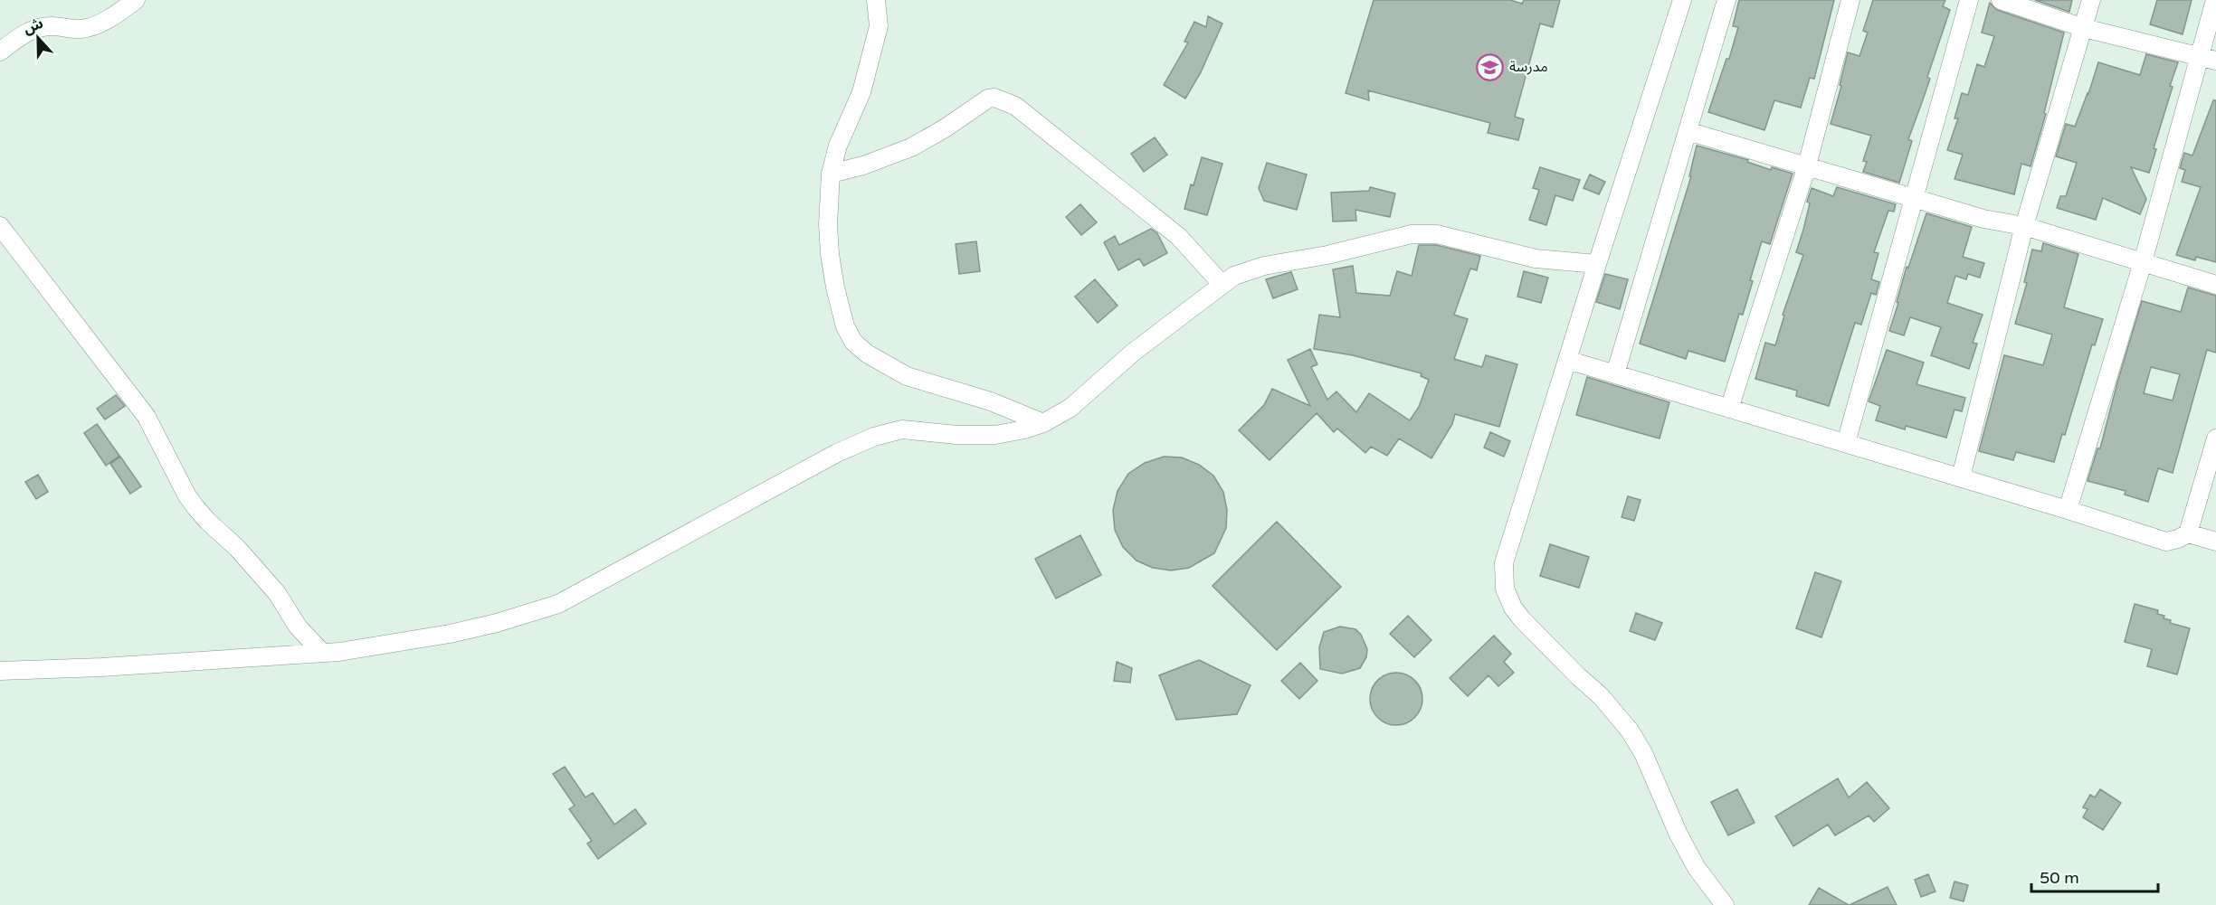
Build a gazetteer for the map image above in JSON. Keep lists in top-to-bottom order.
{
  "places": {
    "school or university": ["مدرسة"]
  },
  "scale_bar": "50 m",
  "north": "top"
}
